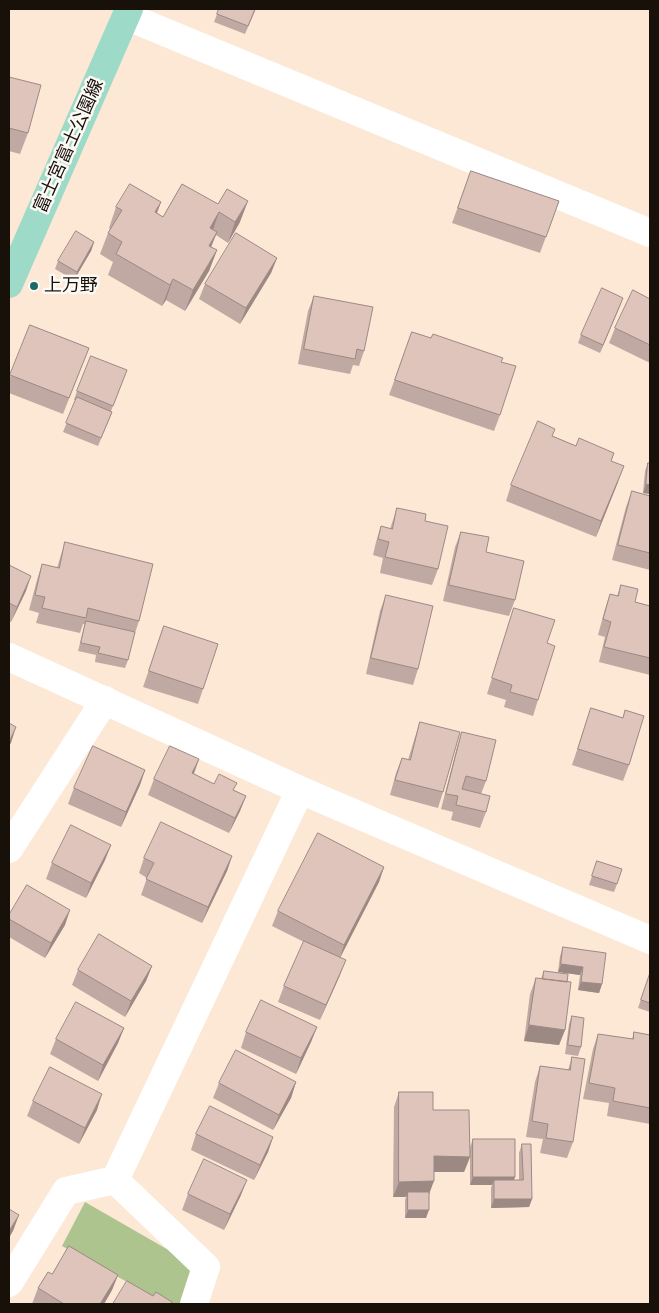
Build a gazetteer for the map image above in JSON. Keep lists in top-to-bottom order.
{
  "streets": {
    "main road": ["富士宮富士公園線"]
  },
  "places": ["上万野"]
}
